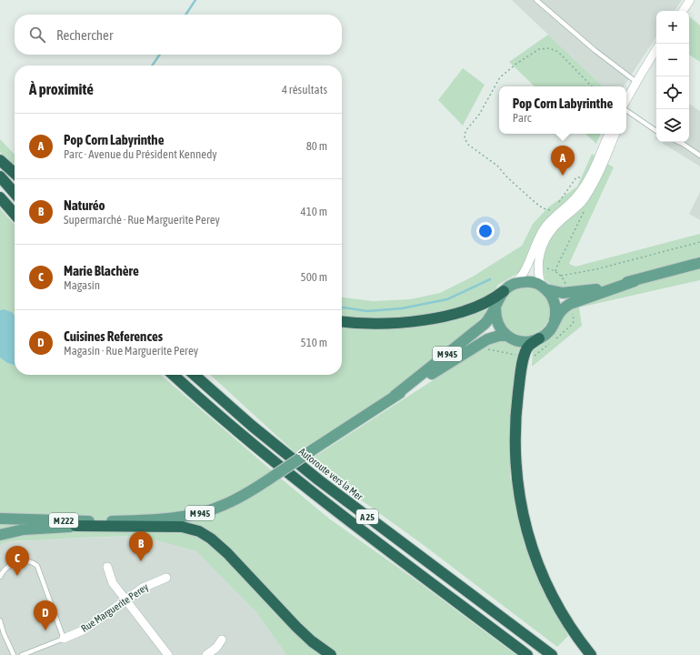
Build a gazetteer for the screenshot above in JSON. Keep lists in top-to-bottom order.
{
  "streets": {
    "highway": ["Autoroute vers la Mer", "A 25"],
    "main road": ["M 945", "M 222"],
    "street": ["Rue Marguerite Perey"]
  },
  "crossings": [
    ["M 945", "M 222"]
  ],
  "page": {
    "map_buttons": ["+", "−"],
    "search": "Rechercher",
    "heading": ["À proximité", "4 résultats"],
    "popup": ["Pop Corn Labyrinthe", "Parc"],
    "list": [
      {
        "mark": "A",
        "name": "Pop Corn Labyrinthe",
        "note": "Parc · Avenue du Président Kennedy",
        "value": "80 m"
      },
      {
        "mark": "B",
        "name": "Naturéo",
        "note": "Supermarché · Rue Marguerite Perey",
        "value": "410 m"
      },
      {
        "mark": "C",
        "name": "Marie Blachère",
        "note": "Magasin",
        "value": "500 m"
      },
      {
        "mark": "D",
        "name": "Cuisines References",
        "note": "Magasin · Rue Marguerite Perey",
        "value": "510 m"
      }
    ],
    "pins": [
      "A",
      "B",
      "C",
      "D"
    ]
  }
}
